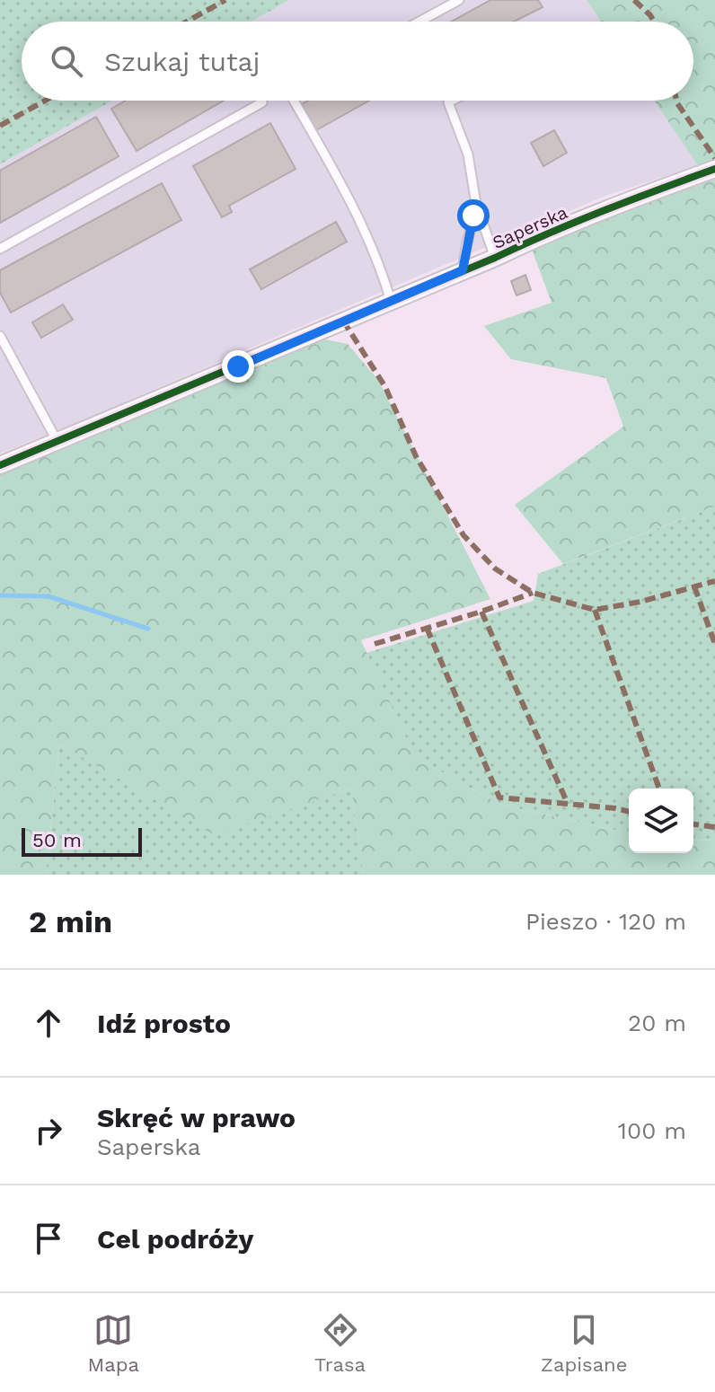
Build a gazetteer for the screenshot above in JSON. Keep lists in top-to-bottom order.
{
  "streets": {
    "street": ["Saperska"]
  },
  "scale_bar": "50 m",
  "page": {
    "search": "Szukaj tutaj",
    "scale": "50 m",
    "heading": ["2 min", "Pieszo · 120 m"],
    "list": [
      ["Idź prosto", "20 m"],
      ["Skręć w prawo", "Saperska", "100 m"],
      "Cel podróży"
    ],
    "nav": ["Mapa", "Trasa", "Zapisane"]
  }
}
